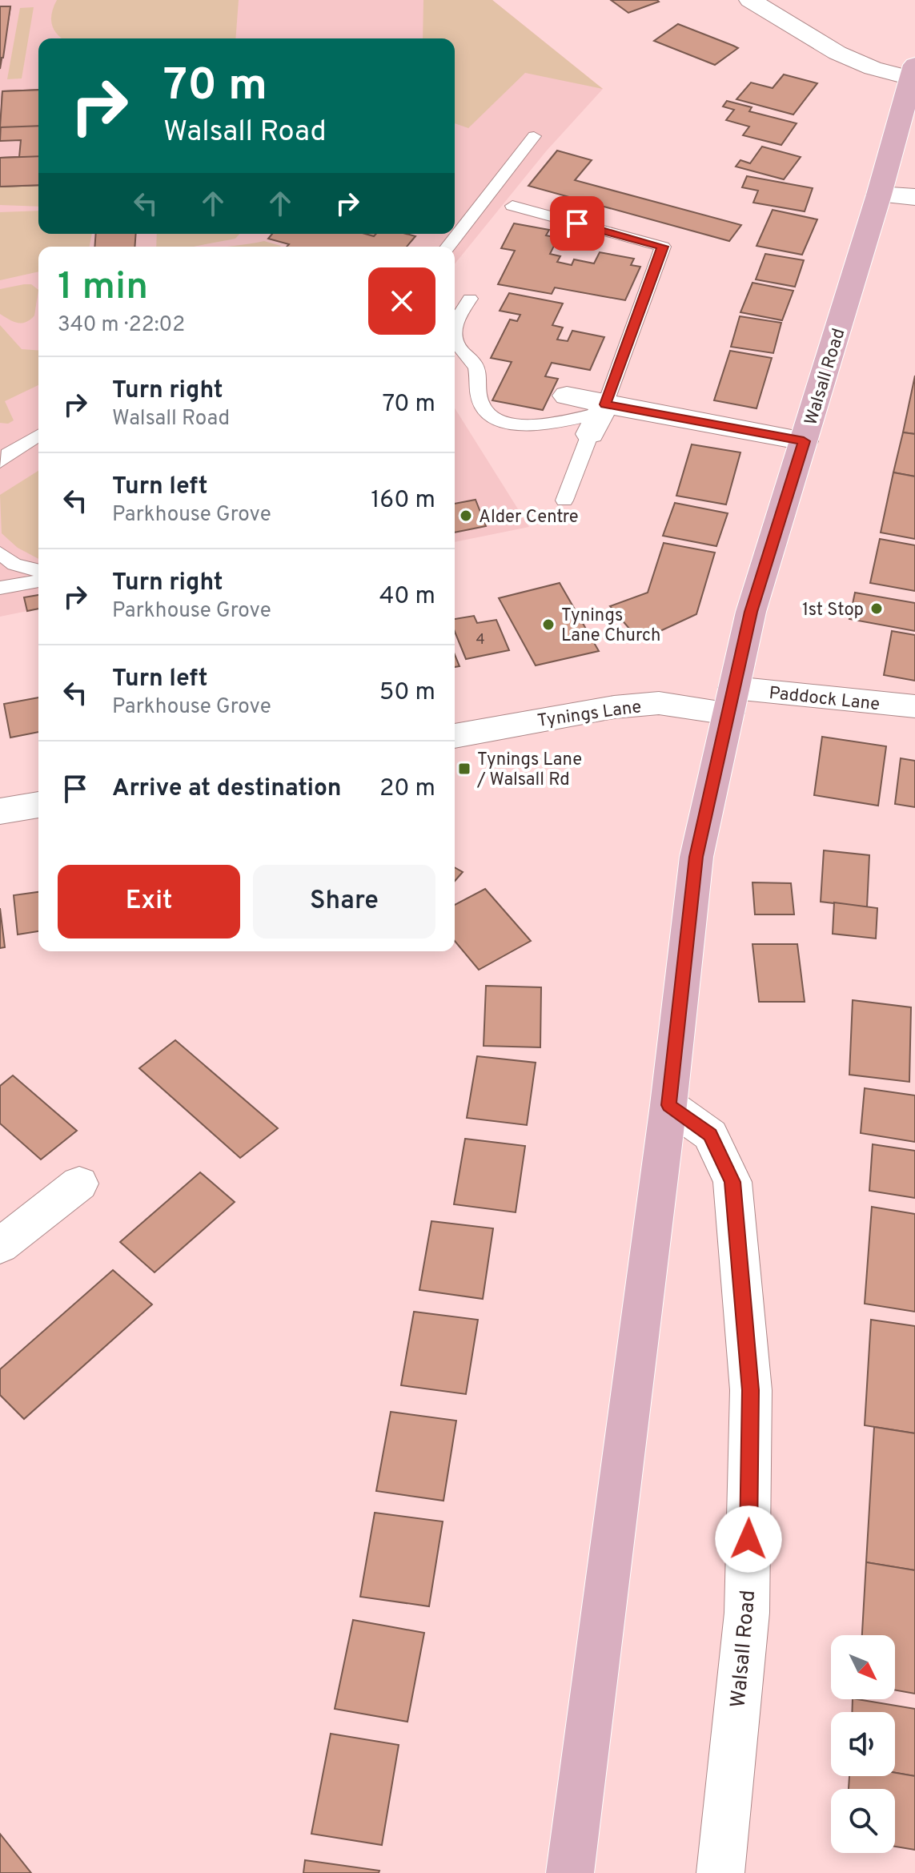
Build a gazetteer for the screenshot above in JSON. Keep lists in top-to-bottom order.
{
  "streets": {
    "main road": ["Walsall Road"],
    "street": ["Paddock Lane", "Tynings Lane"]
  },
  "crossings": [
    ["Walsall Road", "Paddock Lane"],
    ["Walsall Road", "Tynings Lane"],
    ["Paddock Lane", "Tynings Lane"]
  ],
  "places": {
    "other": ["Alder Centre", "1st Stop", "Tynings Lane Church"],
    "transit": ["Tynings Lane / Walsall Rd"]
  },
  "house_numbers": ["4"],
  "north": "bottom right",
  "page": {
    "turn": ["70 m", "Walsall Road"],
    "heading": ["1 min", "340 m · 22:02"],
    "list": [
      {
        "name": "Turn right",
        "note": "Walsall Road",
        "value": "70 m"
      },
      {
        "name": "Turn left",
        "note": "Parkhouse Grove",
        "value": "160 m"
      },
      {
        "name": "Turn right",
        "note": "Parkhouse Grove",
        "value": "40 m"
      },
      {
        "name": "Turn left",
        "note": "Parkhouse Grove",
        "value": "50 m"
      },
      {
        "name": "Arrive at destination",
        "value": "20 m"
      }
    ],
    "buttons": ["Exit", "Share"]
  }
}
